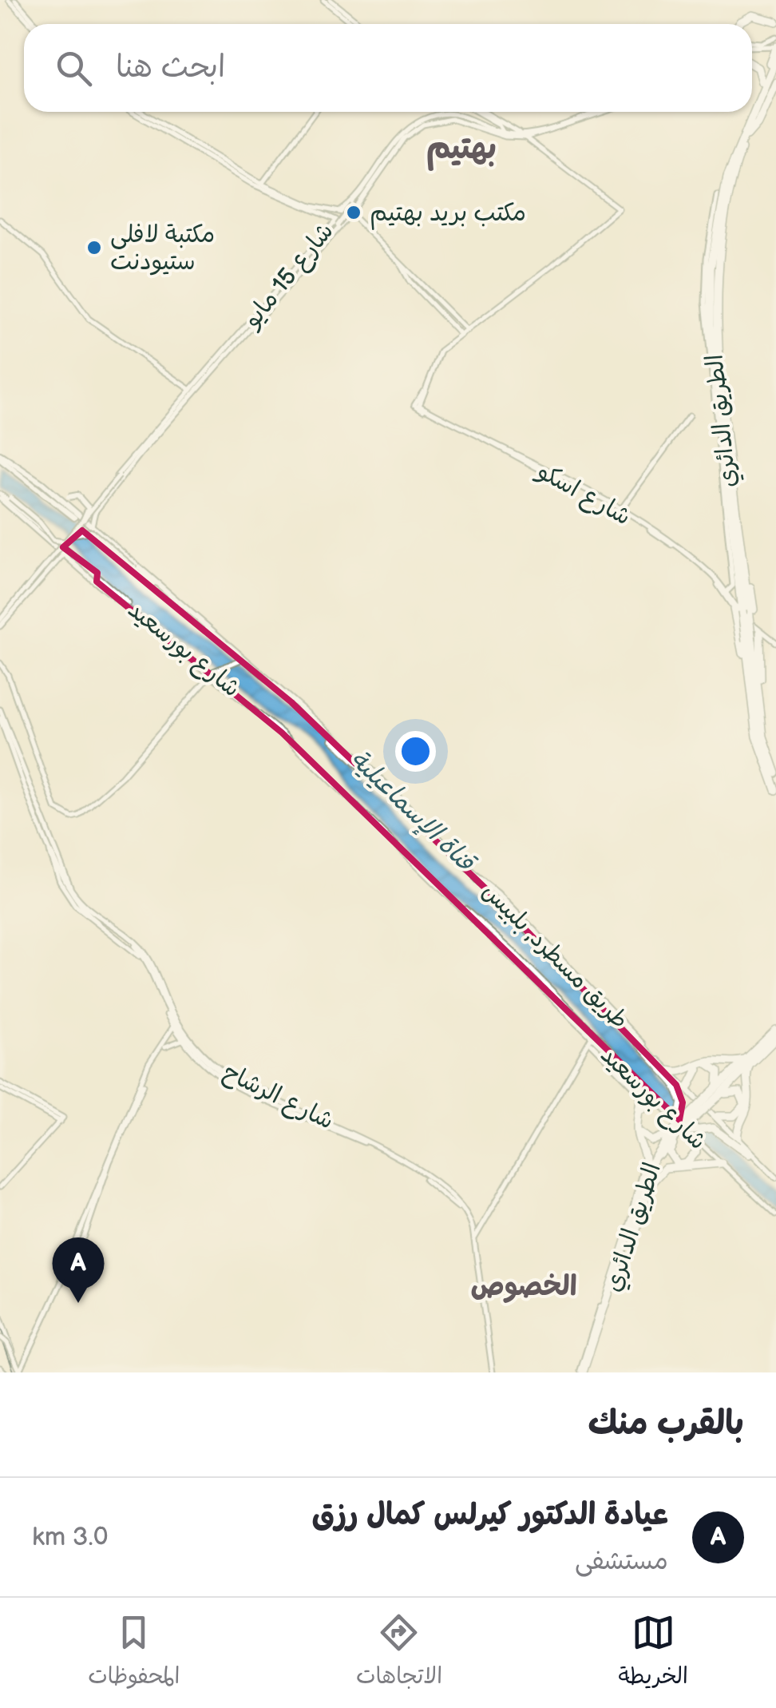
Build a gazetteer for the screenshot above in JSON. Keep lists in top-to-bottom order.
{
  "streets": {
    "highway": ["الطريق الدائري"],
    "main road": [
      "شارع 15 مايو",
      "شارع اسكو",
      "شارع بورسعيد",
      "طريق مسطرد, بلبيس",
      "شارع الرشاح"
    ]
  },
  "crossings": [
    ["الطريق الدائري", "شارع اسكو"]
  ],
  "districts": ["بهتيم", "الخصوص"],
  "water": ["قناة الإسماعيلية"],
  "places": ["مكتب بريد بهتيم", "مكتبة لافلى ستيودنت"],
  "page": {
    "search": "ابحث هنا",
    "pins": "A",
    "heading": "بالقرب منك",
    "list": [
      {
        "mark": "A",
        "name": "عيادة الدكتور كيرلس كمال رزق",
        "note": "مستشفى",
        "value": "3.0 km"
      }
    ],
    "nav": ["الخريطة", "الاتجاهات", "المحفوظات"]
  }
}
